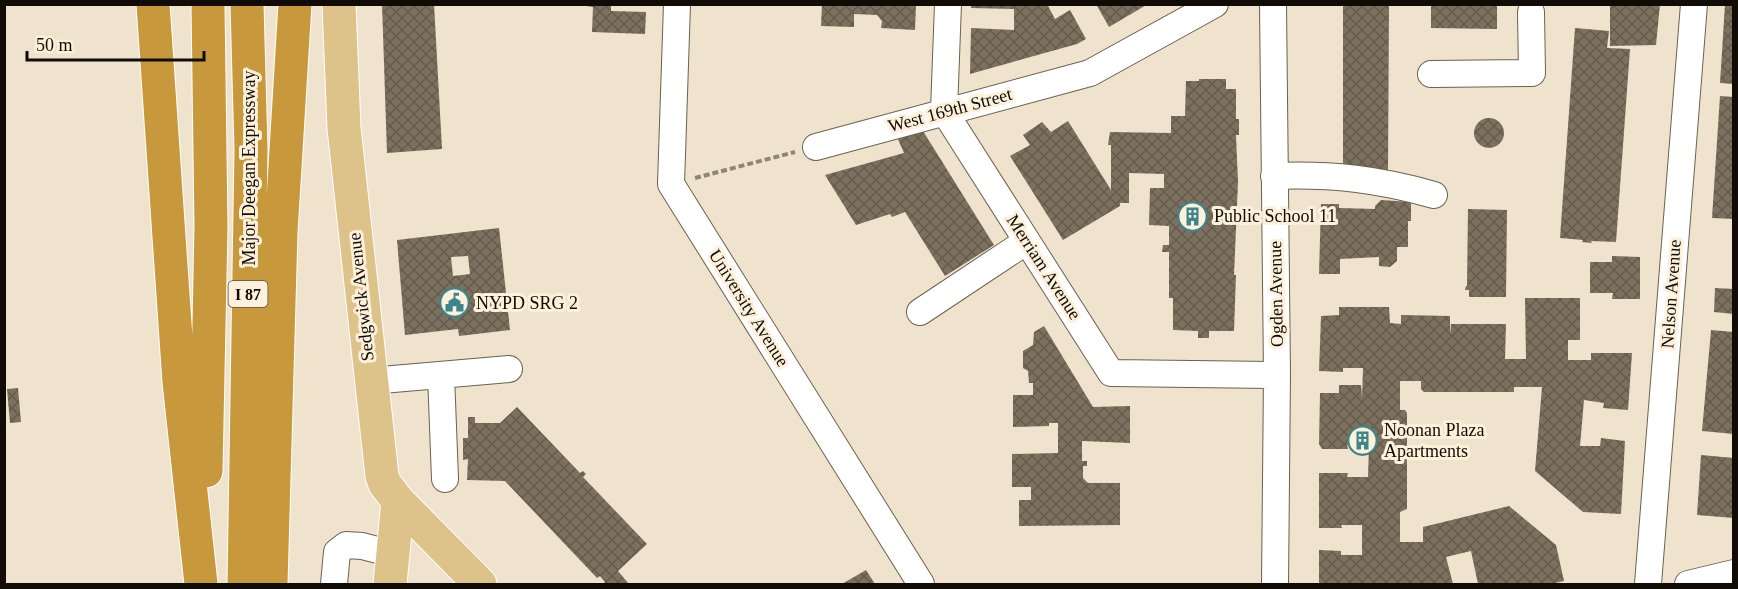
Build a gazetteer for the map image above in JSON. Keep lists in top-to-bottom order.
{
  "streets": {
    "highway": ["Major Deegan Expressway", "I 87"],
    "main road": ["Sedgwick Avenue"],
    "street": [
      "West 169th Street",
      "Merriam Avenue",
      "Ogden Avenue",
      "Nelson Avenue",
      "University Avenue"
    ]
  },
  "crossings": [
    ["West 169th Street", "Merriam Avenue"],
    ["Merriam Avenue", "Ogden Avenue"]
  ],
  "places": {
    "building": ["Public School 11", "Noonan Plaza Apartments"],
    "public building": ["NYPD SRG 2"]
  },
  "scale_bar": "50 m"
}
